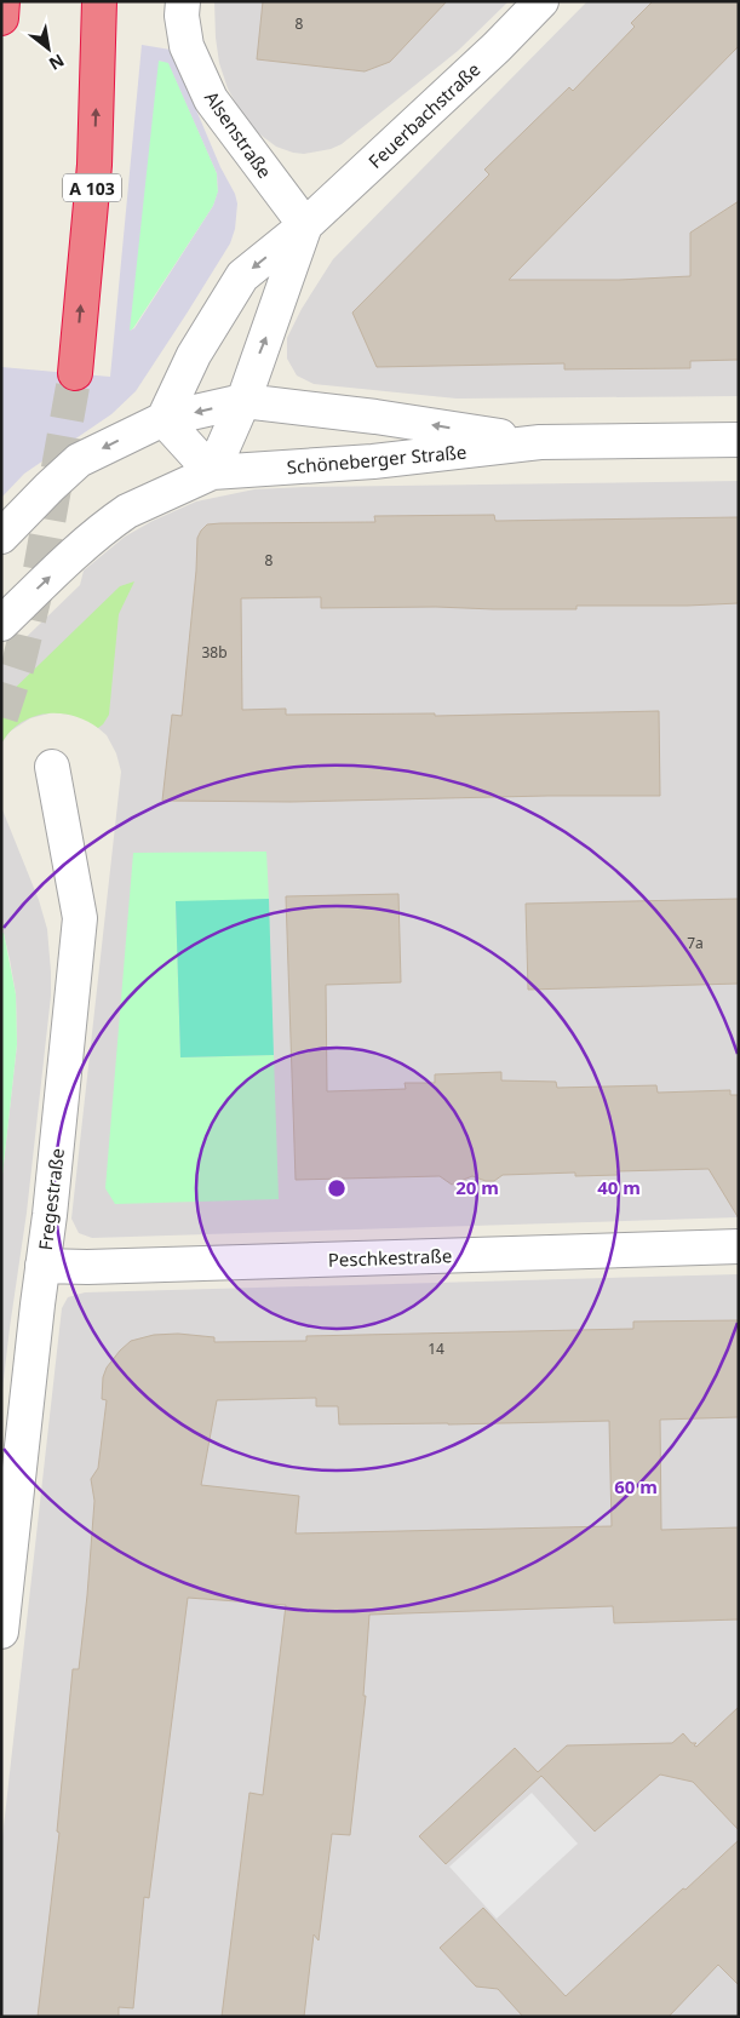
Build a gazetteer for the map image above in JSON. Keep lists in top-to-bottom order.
{
  "streets": {
    "highway": ["A 103"],
    "street": [
      "Feuerbachstraße",
      "Alsenstraße",
      "Schöneberger Straße",
      "Fregestraße",
      "Peschkestraße"
    ]
  },
  "crossings": [
    ["Feuerbachstraße", "Alsenstraße"],
    ["Feuerbachstraße", "Schöneberger Straße"],
    ["Fregestraße", "Peschkestraße"]
  ],
  "house_numbers": [
    "8",
    "8",
    "38b",
    "7a",
    "14"
  ],
  "north": "bottom right",
  "rings": ["20 m", "40 m", "60 m"]
}
